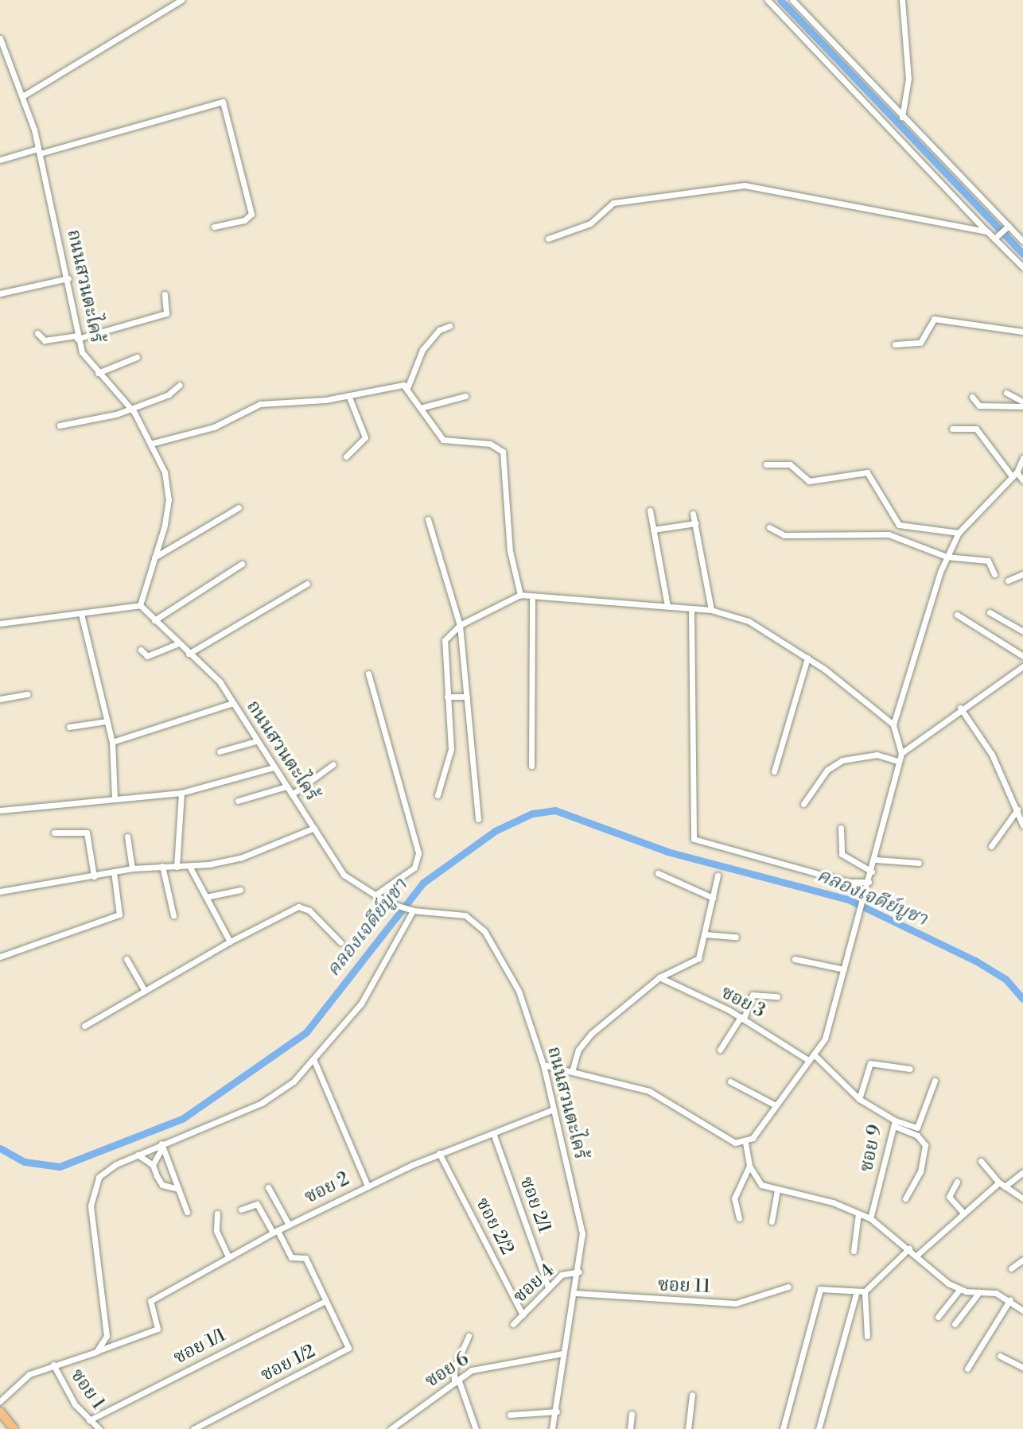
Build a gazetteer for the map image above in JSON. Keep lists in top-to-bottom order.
{
  "streets": {
    "street": [
      "ถนนสวนตะไคร้",
      "ซอย 3",
      "ซอย 9",
      "ซอย 2",
      "ซอย 2/1",
      "ซอย 2/2",
      "ซอย 4",
      "ซอย 11",
      "ซอย 1/1",
      "ซอย 1/2",
      "ซอย 6",
      "ซอย 1"
    ]
  },
  "crossings": [
    ["ถนนสวนตะไคร้", "ซอย 2"],
    ["ถนนสวนตะไคร้", "ซอย 4"],
    ["ถนนสวนตะไคร้", "ซอย 11"],
    ["ถนนสวนตะไคร้", "ซอย 6"],
    ["ซอย 2", "ซอย 2/1"],
    ["ซอย 2", "ซอย 2/2"],
    ["ซอย 2", "ซอย 1/2"],
    ["ซอย 2/1", "ซอย 4"],
    ["ซอย 2/2", "ซอย 4"],
    ["ซอย 1/1", "ซอย 1/2"],
    ["ซอย 1/1", "ซอย 1"]
  ],
  "water": ["คลองเจดีย์บูชา"]
}
